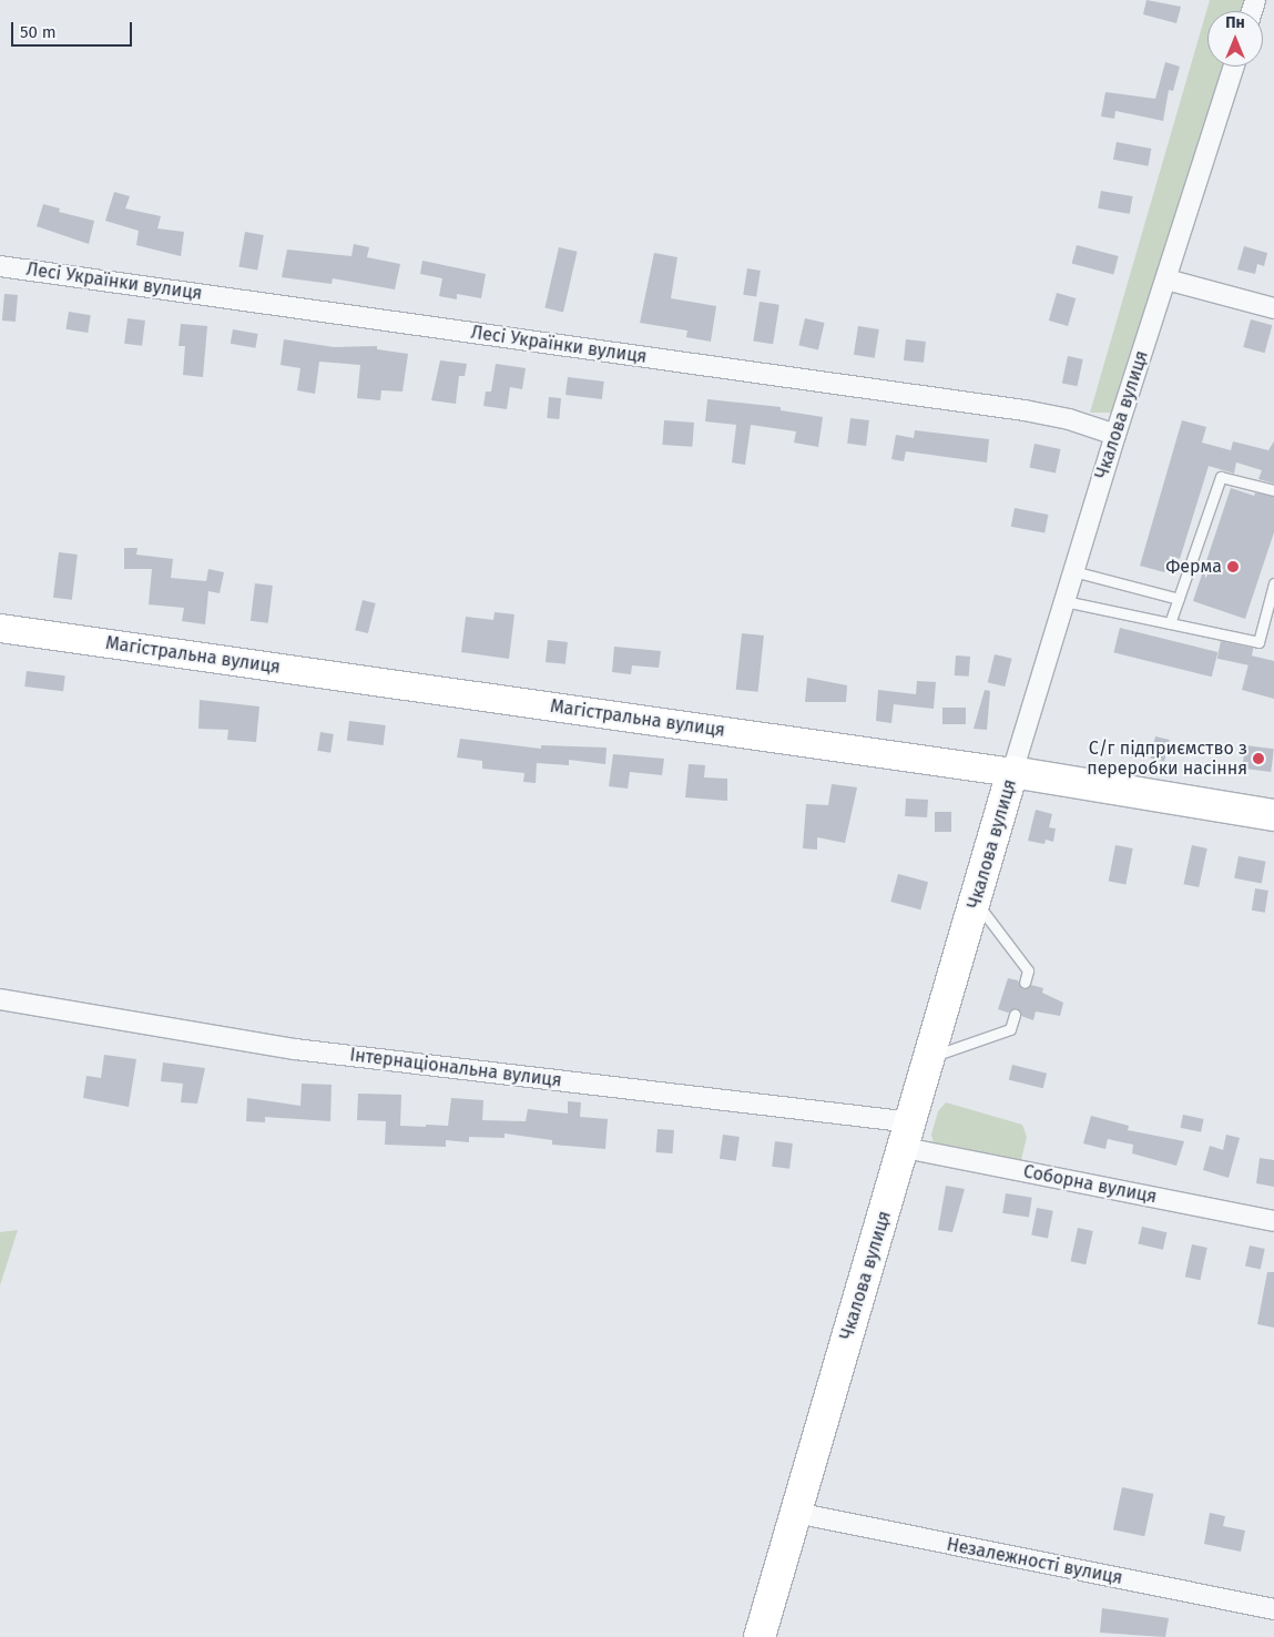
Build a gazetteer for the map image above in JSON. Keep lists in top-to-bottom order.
{
  "streets": {
    "main road": ["Чкалова вулиця", "Магістральна вулиця"],
    "street": [
      "Лесі Українки вулиця",
      "Інтернаціональна вулиця",
      "Соборна вулиця",
      "Незалежності вулиця"
    ]
  },
  "crossings": [
    ["Лесі Українки вулиця", "Чкалова вулиця"],
    ["Чкалова вулиця", "Магістральна вулиця"],
    ["Чкалова вулиця", "Інтернаціональна вулиця"],
    ["Чкалова вулиця", "Соборна вулиця"],
    ["Чкалова вулиця", "Незалежності вулиця"],
    ["Інтернаціональна вулиця", "Соборна вулиця"]
  ],
  "places": ["Ферма", "С/г підприємство з переробки насіння"],
  "scale_bar": "50 m",
  "north": "top"
}
